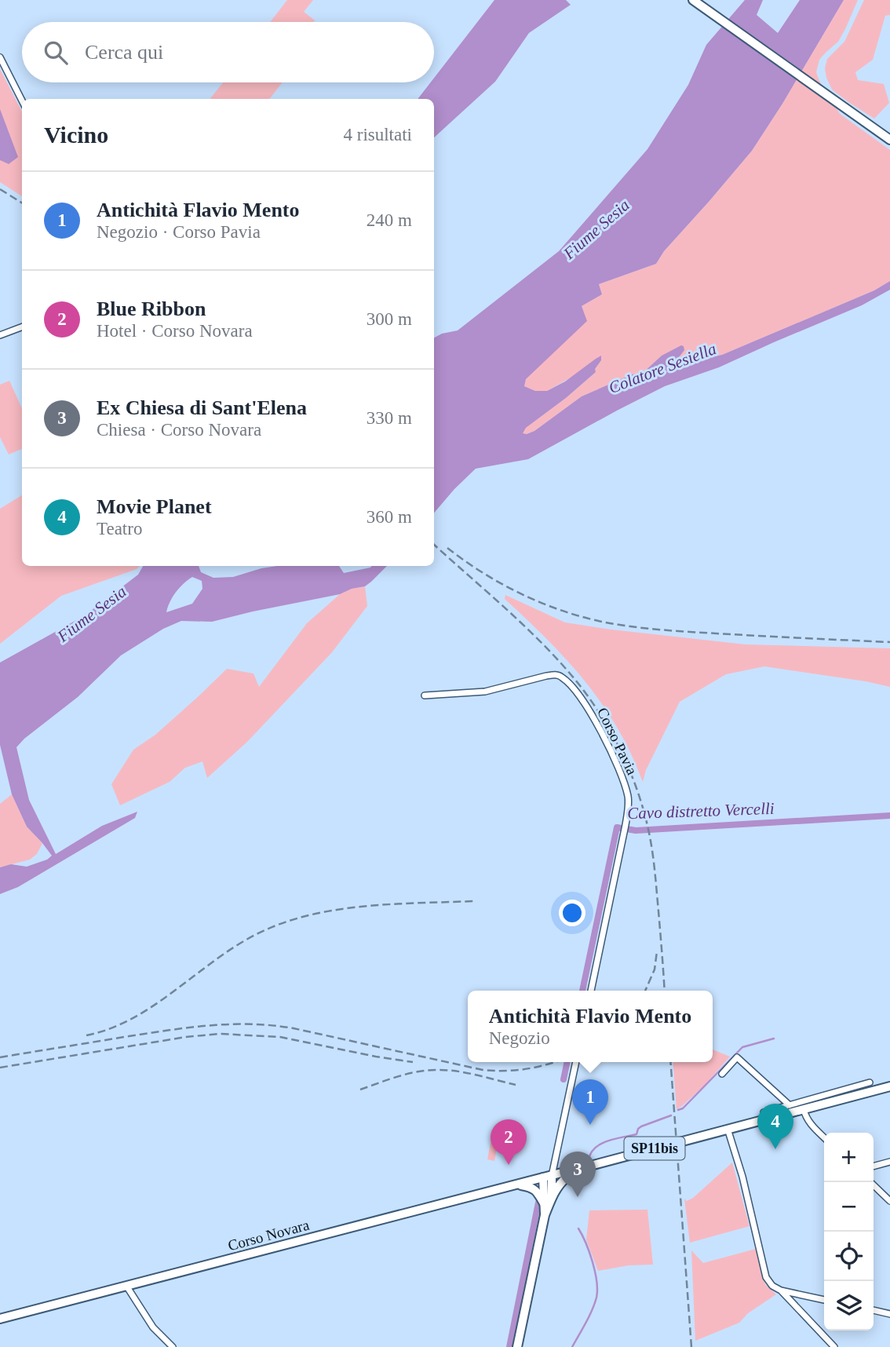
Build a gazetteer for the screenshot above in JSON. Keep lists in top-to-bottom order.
{
  "streets": {
    "main road": ["SP11bis", "Corso Novara"],
    "street": ["Corso Pavia"]
  },
  "crossings": [
    ["SP11bis", "Corso Novara"]
  ],
  "water": ["Fiume Sesia", "Colatore Sesiella", "Cavo distretto Vercelli"],
  "page": {
    "search": "Cerca qui",
    "heading": ["Vicino", "4 risultati"],
    "list": [
      {
        "mark": "1",
        "name": "Antichità Flavio Mento",
        "note": "Negozio · Corso Pavia",
        "value": "240 m"
      },
      {
        "mark": "2",
        "name": "Blue Ribbon",
        "note": "Hotel · Corso Novara",
        "value": "300 m"
      },
      {
        "mark": "3",
        "name": "Ex Chiesa di Sant'Elena",
        "note": "Chiesa · Corso Novara",
        "value": "330 m"
      },
      {
        "mark": "4",
        "name": "Movie Planet",
        "note": "Teatro",
        "value": "360 m"
      }
    ],
    "popup": ["Antichità Flavio Mento", "Negozio"],
    "pins": [
      "1",
      "4",
      "2",
      "3"
    ],
    "map_buttons": ["+", "−"]
  }
}
